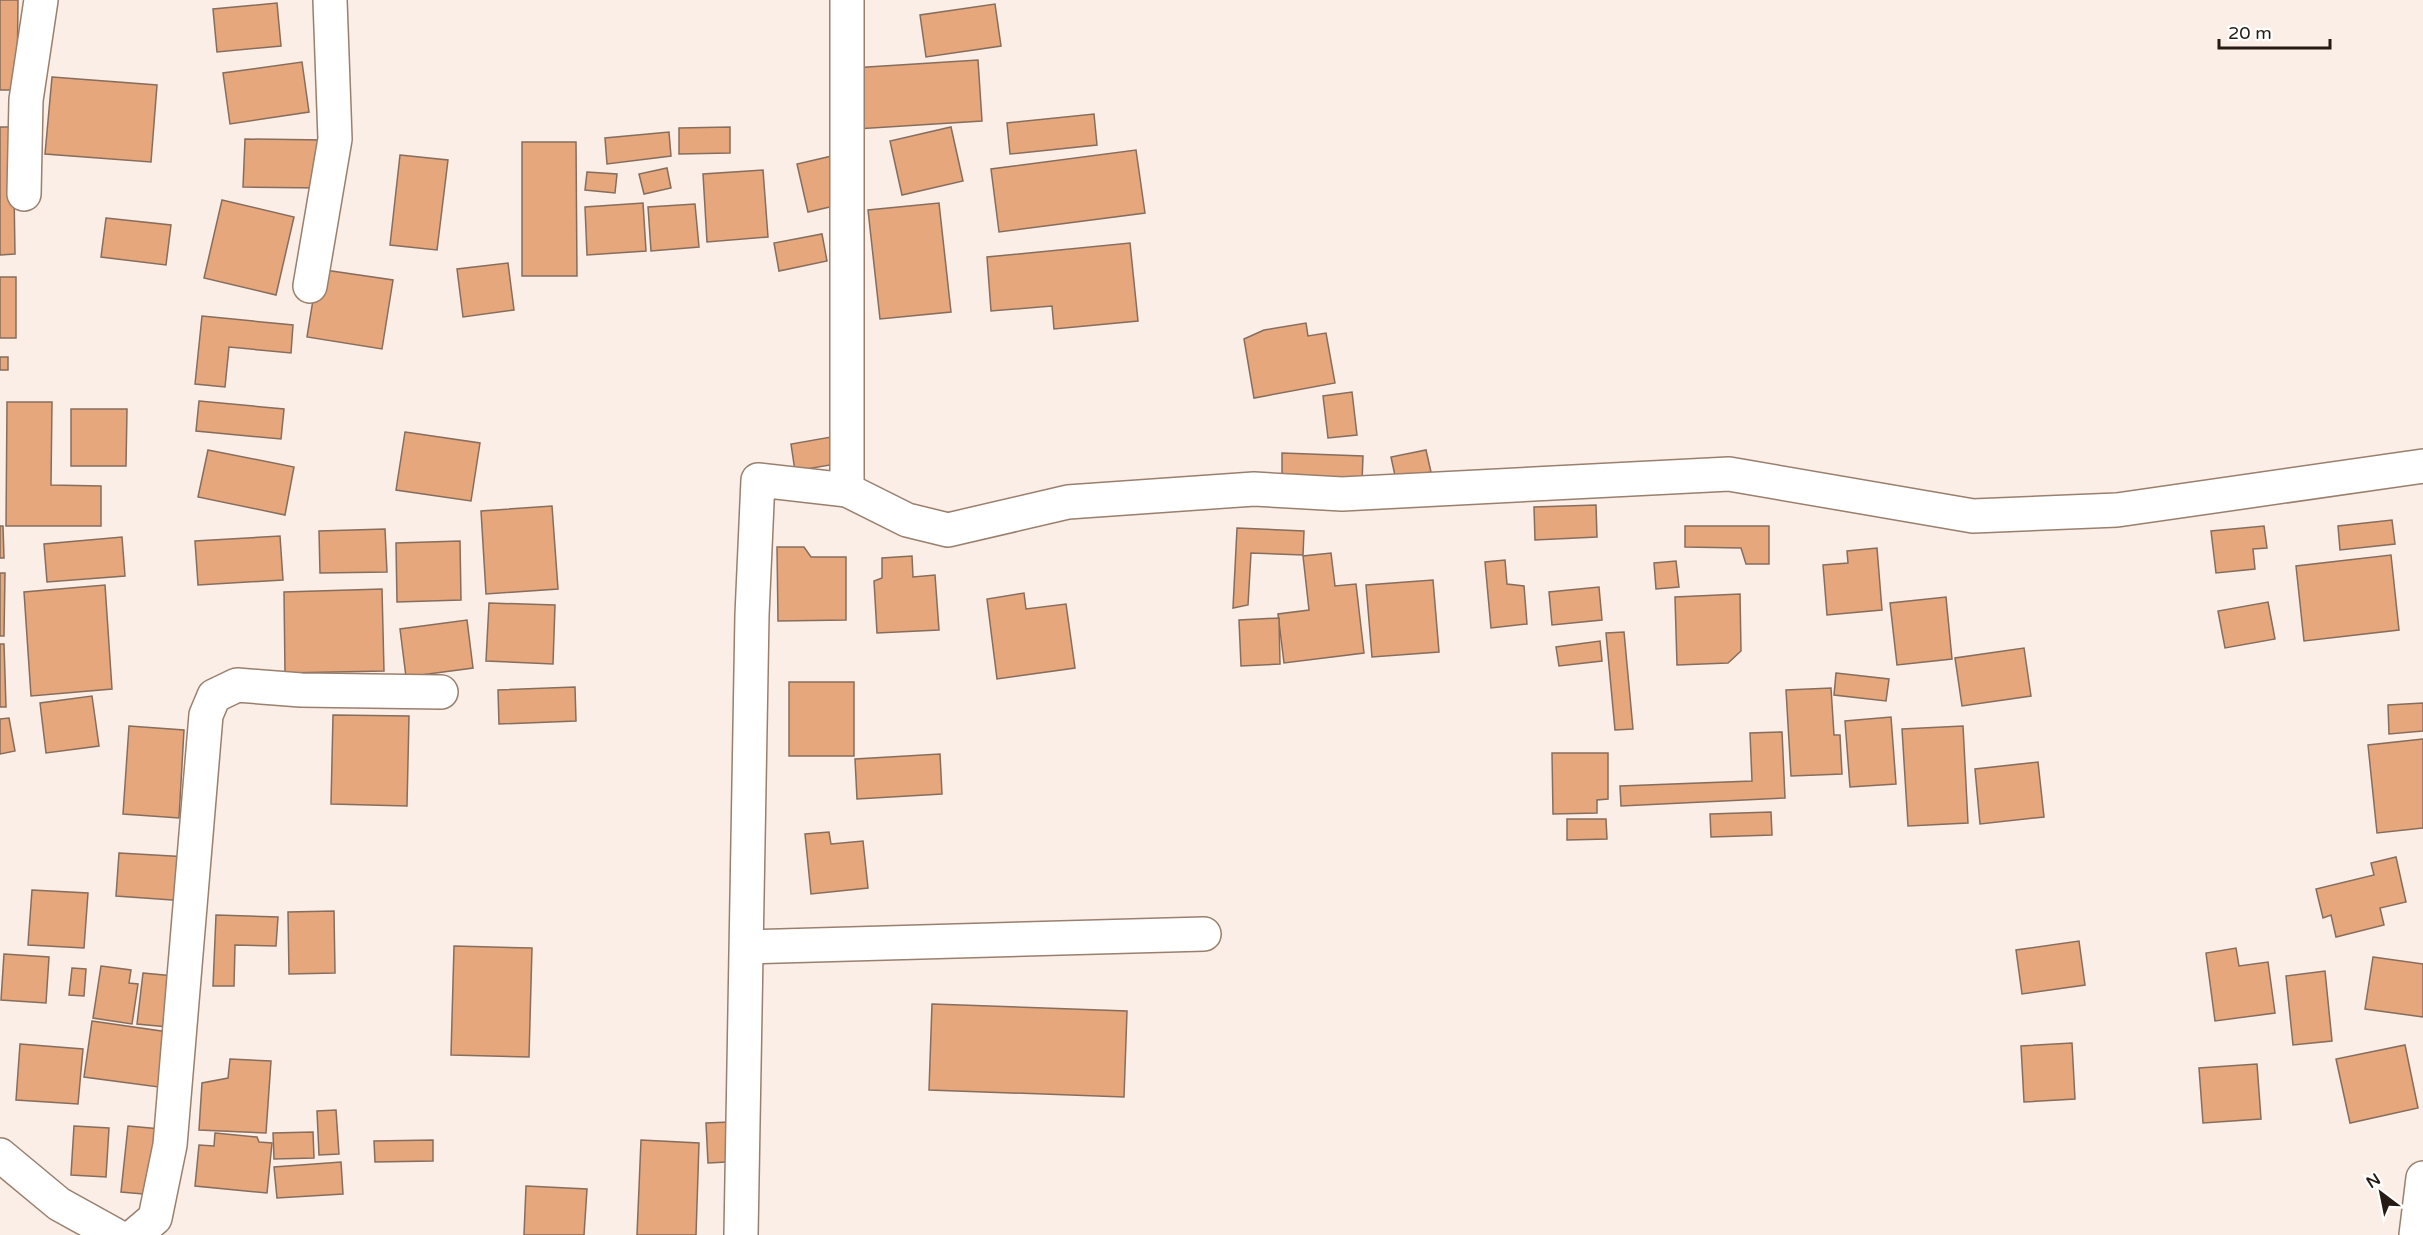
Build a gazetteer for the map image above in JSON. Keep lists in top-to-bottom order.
{
  "scale_bar": "20 m",
  "north": "top left"
}
